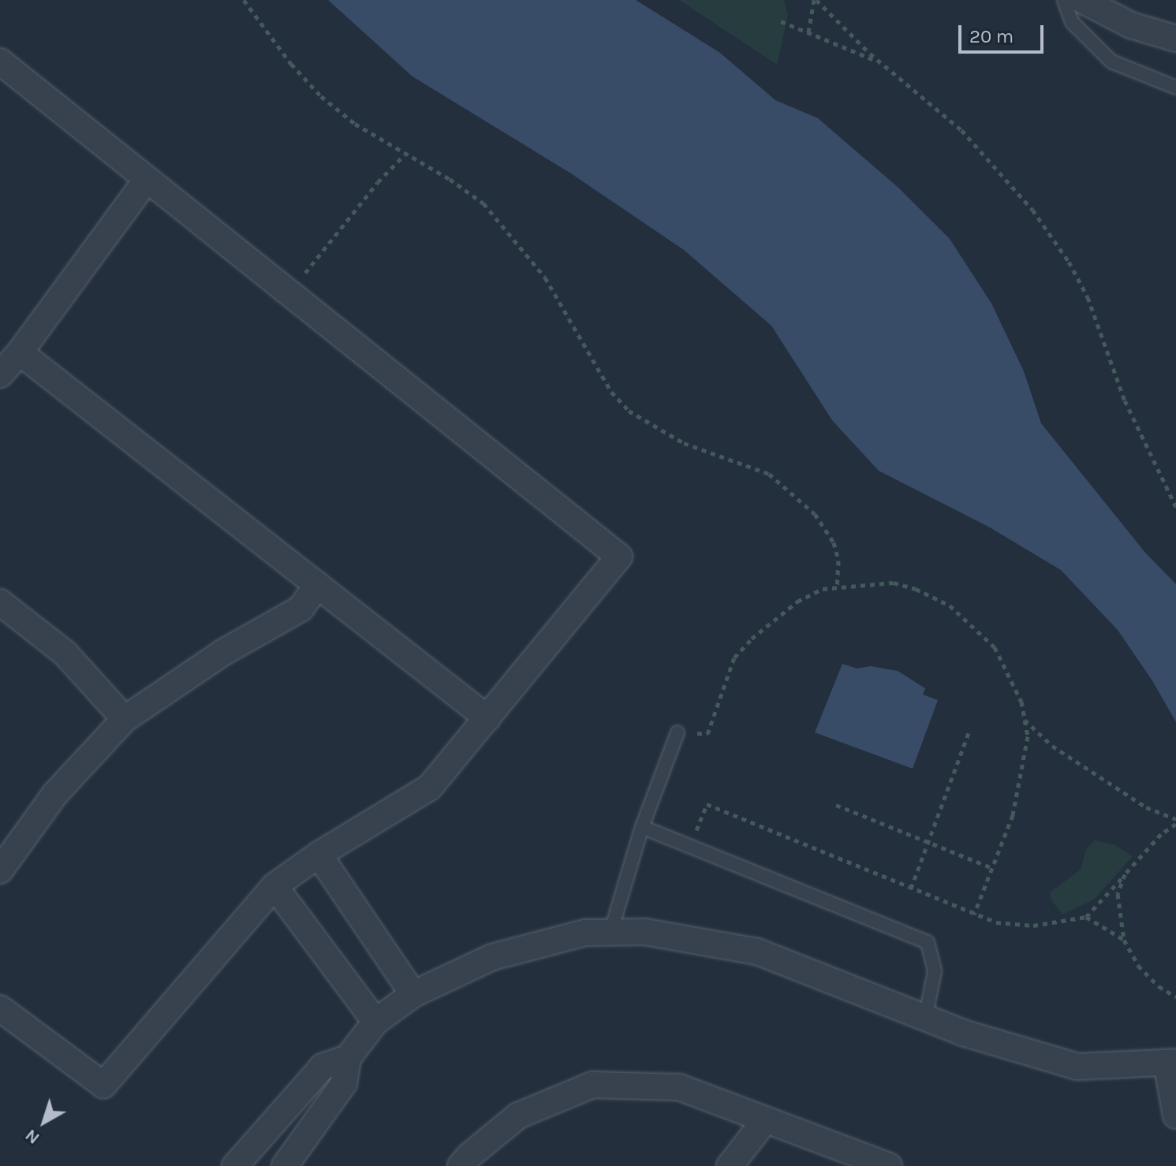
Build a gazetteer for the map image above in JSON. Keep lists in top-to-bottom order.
{
  "scale_bar": "20 m",
  "north": "bottom left"
}
